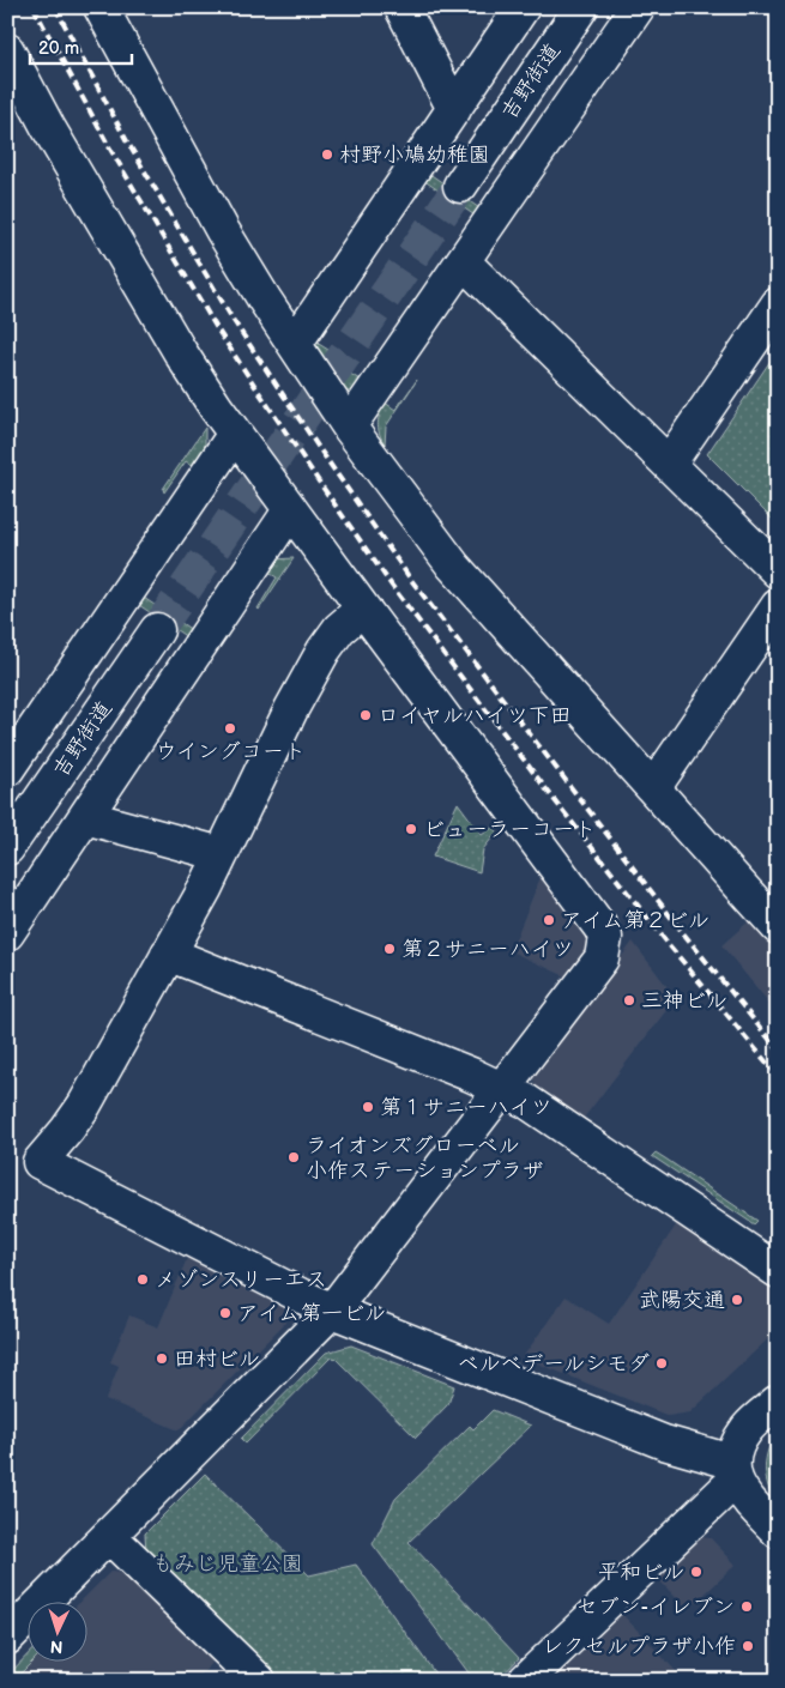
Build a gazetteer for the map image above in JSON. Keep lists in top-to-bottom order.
{
  "streets": {
    "street": ["吉野街道"]
  },
  "parks": ["もみじ児童公園"],
  "places": [
    "村野小鳩幼稚園",
    "ロイヤルハイツ下田",
    "ウイングコート",
    "ビューラーコート",
    "アイム第２ビル",
    "第２サニーハイツ",
    "三神ビル",
    "第１サニーハイツ",
    "ライオンズグローベル 小作ステーションプラザ",
    "メゾンスリーエス",
    "武陽交通",
    "アイム第一ビル",
    "田村ビル",
    "ベルベデールシモダ",
    "平和ビル",
    "セブン-イレブン",
    "レクセルプラザ小作"
  ],
  "scale_bar": "20 m",
  "north": "bottom"
}
